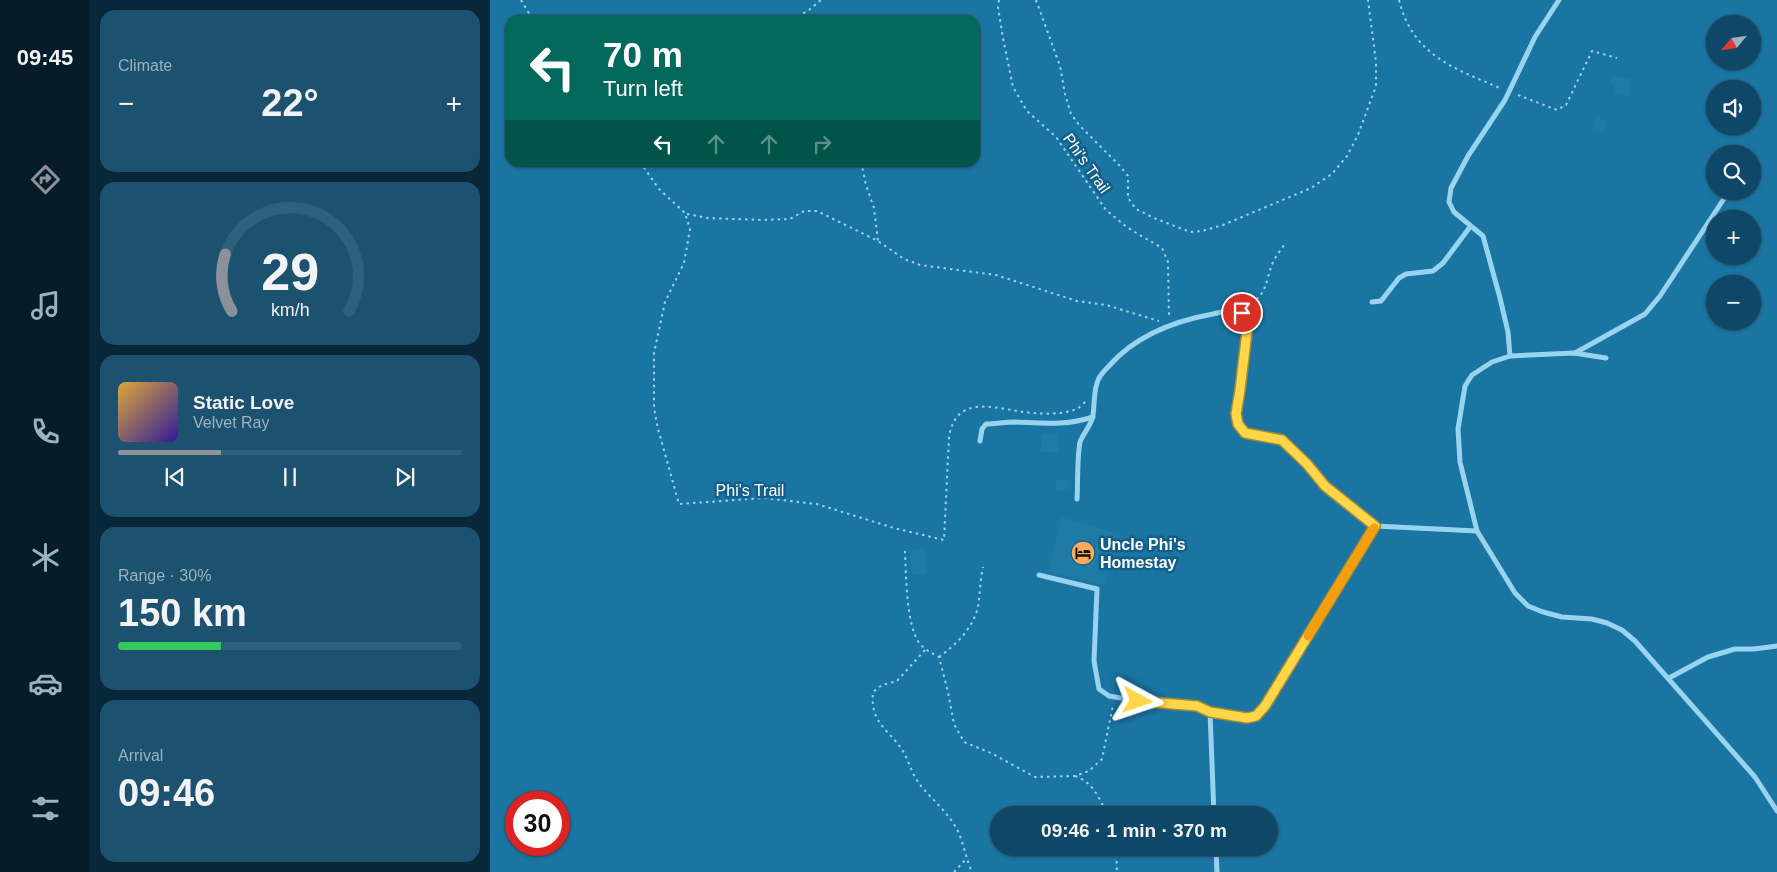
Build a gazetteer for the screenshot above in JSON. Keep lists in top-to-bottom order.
{
  "streets": {
    "path": ["Phi's Trail"]
  },
  "places": {
    "hotel": ["Uncle Phi's Homestay"]
  },
  "north": "bottom left",
  "page": {
    "tabs": "09:45",
    "tile": [
      "Climate",
      ["Range · 30%", "150 km"],
      ["Arrival", "09:46"]
    ],
    "map_buttons": ["+", "−"],
    "turn": ["70 m", "Turn left"],
    "heat": ["−", "22°", "+"],
    "song": ["Static Love", "Velvet Ray"],
    "limit": "30",
    "trip": "09:46 · 1 min · 370 m",
    "gauge": ["29", "km/h"]
  }
}
